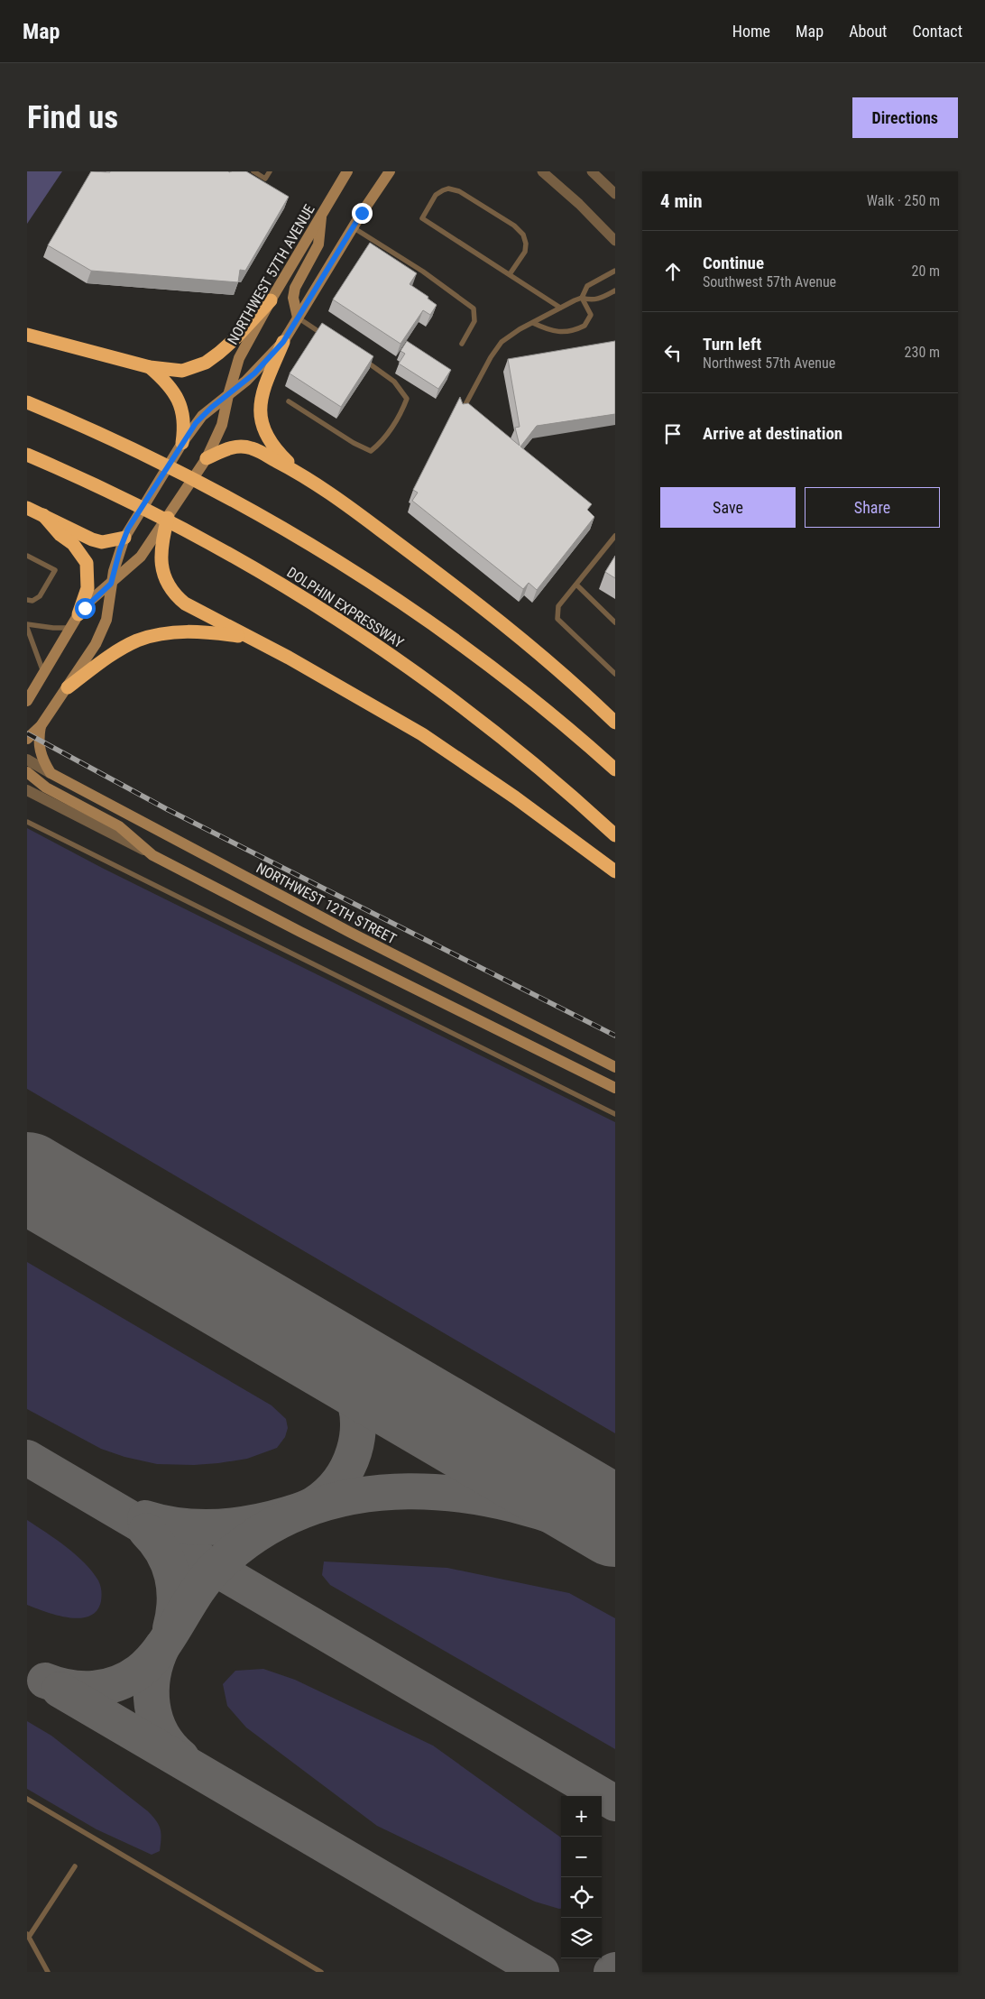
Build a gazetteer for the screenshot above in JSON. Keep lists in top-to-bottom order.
{
  "streets": {
    "highway": ["DOLPHIN EXPRESSWAY"],
    "main road": ["NORTHWEST 57TH AVENUE", "NORTHWEST 12TH STREET"]
  },
  "page": {
    "header": "Map",
    "nav": [
      "Home",
      "Map",
      "About",
      "Contact"
    ],
    "buttons": [
      "Directions",
      ["Save", "Share"]
    ],
    "title": "Find us",
    "heading": ["4 min", "Walk · 250 m"],
    "list": [
      ["Continue", "Southwest 57th Avenue", "20 m"],
      ["Turn left", "Northwest 57th Avenue", "230 m"],
      "Arrive at destination"
    ],
    "map_buttons": ["+", "−"]
  }
}
